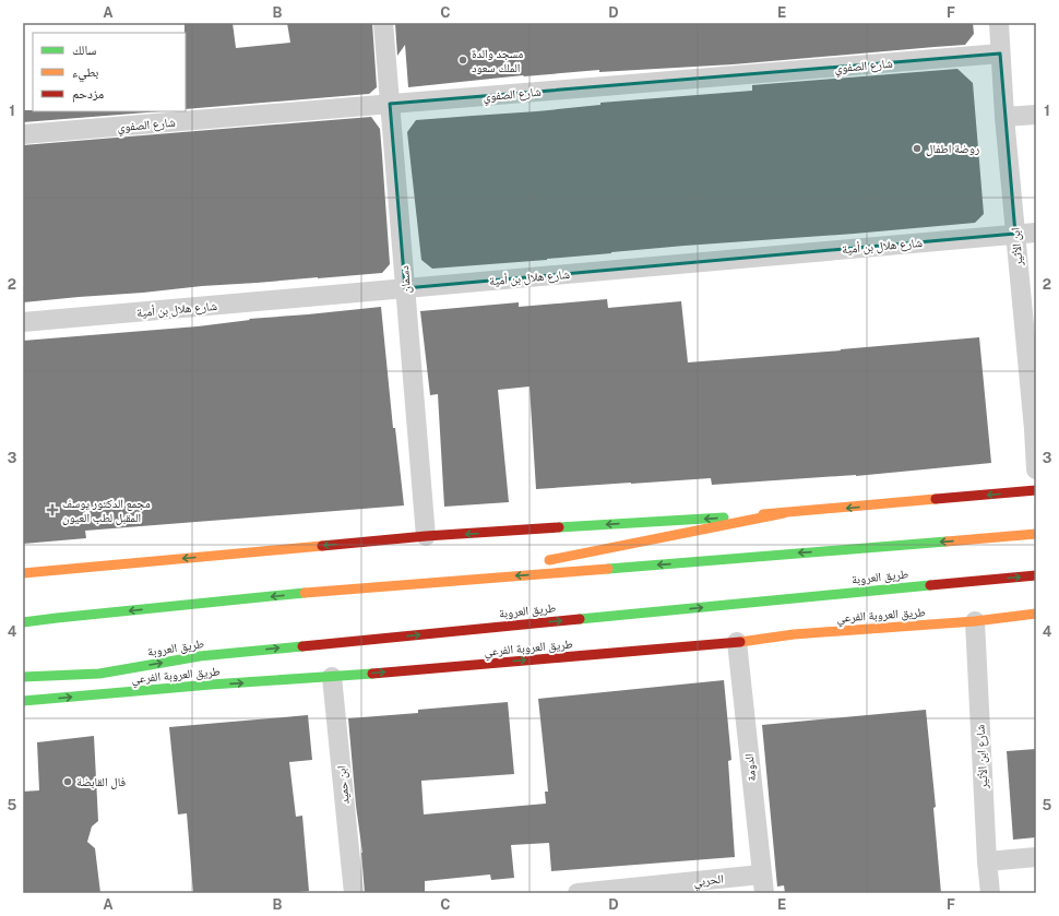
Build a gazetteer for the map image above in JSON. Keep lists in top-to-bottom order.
{
  "streets": {
    "main road": ["طريق العروبة", "طريق العروبة الفرعي"],
    "street": [
      "شارع الصفوي",
      "شارع هلال بن أمية",
      "ابن الأثير",
      "دسمان",
      "شارع ابن الأثير",
      "الدومة",
      "ابن حميد",
      "الحربي"
    ]
  },
  "crossings": [
    ["شارع الصفوي", "ابن الأثير"],
    ["شارع الصفوي", "دسمان"],
    ["شارع هلال بن أمية", "ابن الأثير"],
    ["شارع هلال بن أمية", "دسمان"],
    ["طريق العروبة الفرعي", "شارع ابن الأثير"],
    ["طريق العروبة الفرعي", "الدومة"],
    ["طريق العروبة الفرعي", "ابن حميد"],
    ["الدومة", "الحربي"]
  ],
  "places": {
    "other": ["مسجد والدة الملك سعود", "روضة اطفال", "فال القابضة"],
    "health": ["مجمع الدكتور يوسف المقبل لطب العيون"]
  },
  "legend": ["سالك", "بطيء", "مزدحم"],
  "grid": {
    "columns": [
      "A",
      "B",
      "C",
      "D",
      "E",
      "F"
    ],
    "rows": [
      "1",
      "2",
      "3",
      "4",
      "5"
    ]
  }
}
